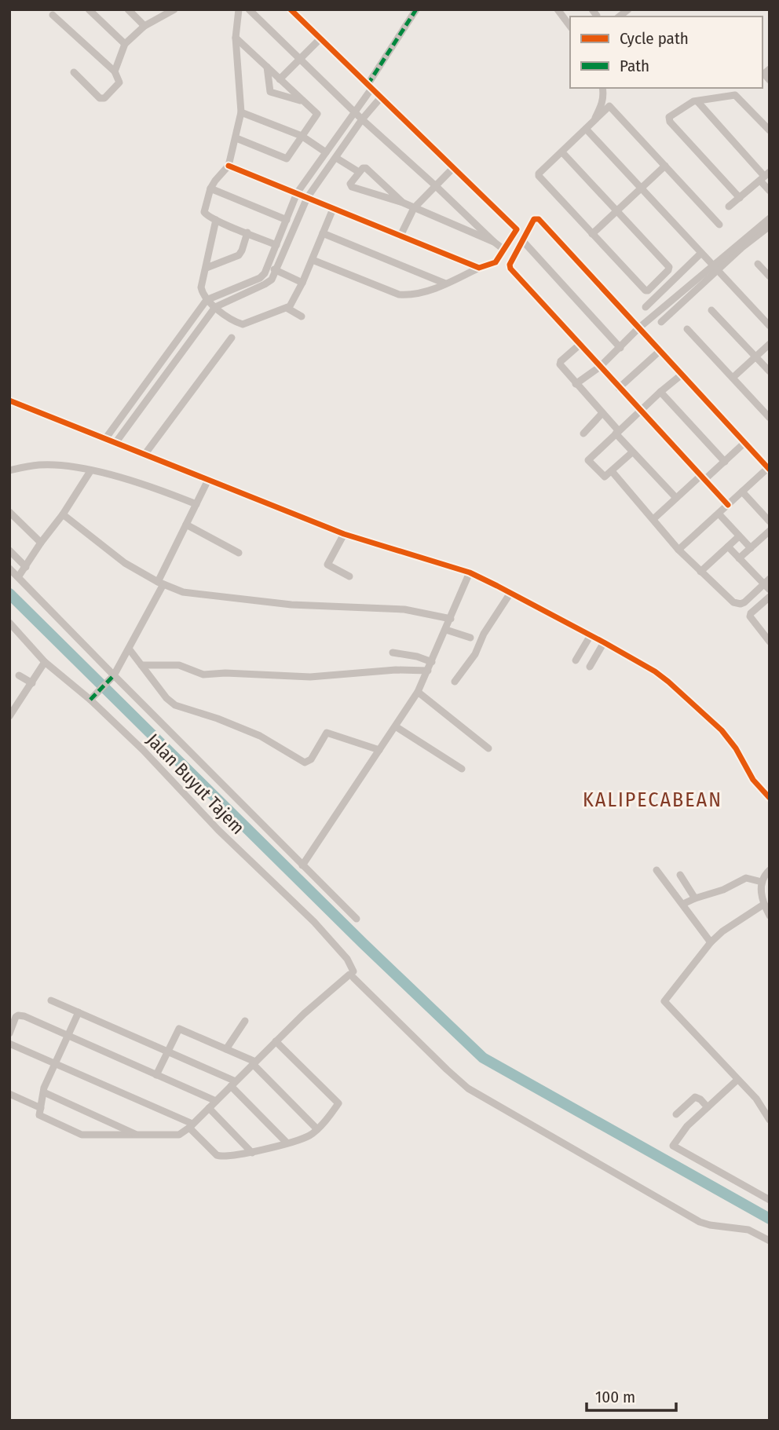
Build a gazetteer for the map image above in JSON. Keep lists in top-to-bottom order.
{
  "streets": {
    "street": ["Jalan Buyut Tajem"]
  },
  "districts": ["KALIPECABEAN"],
  "legend": ["Cycle path", "Path"],
  "scale_bar": "100 m"
}
